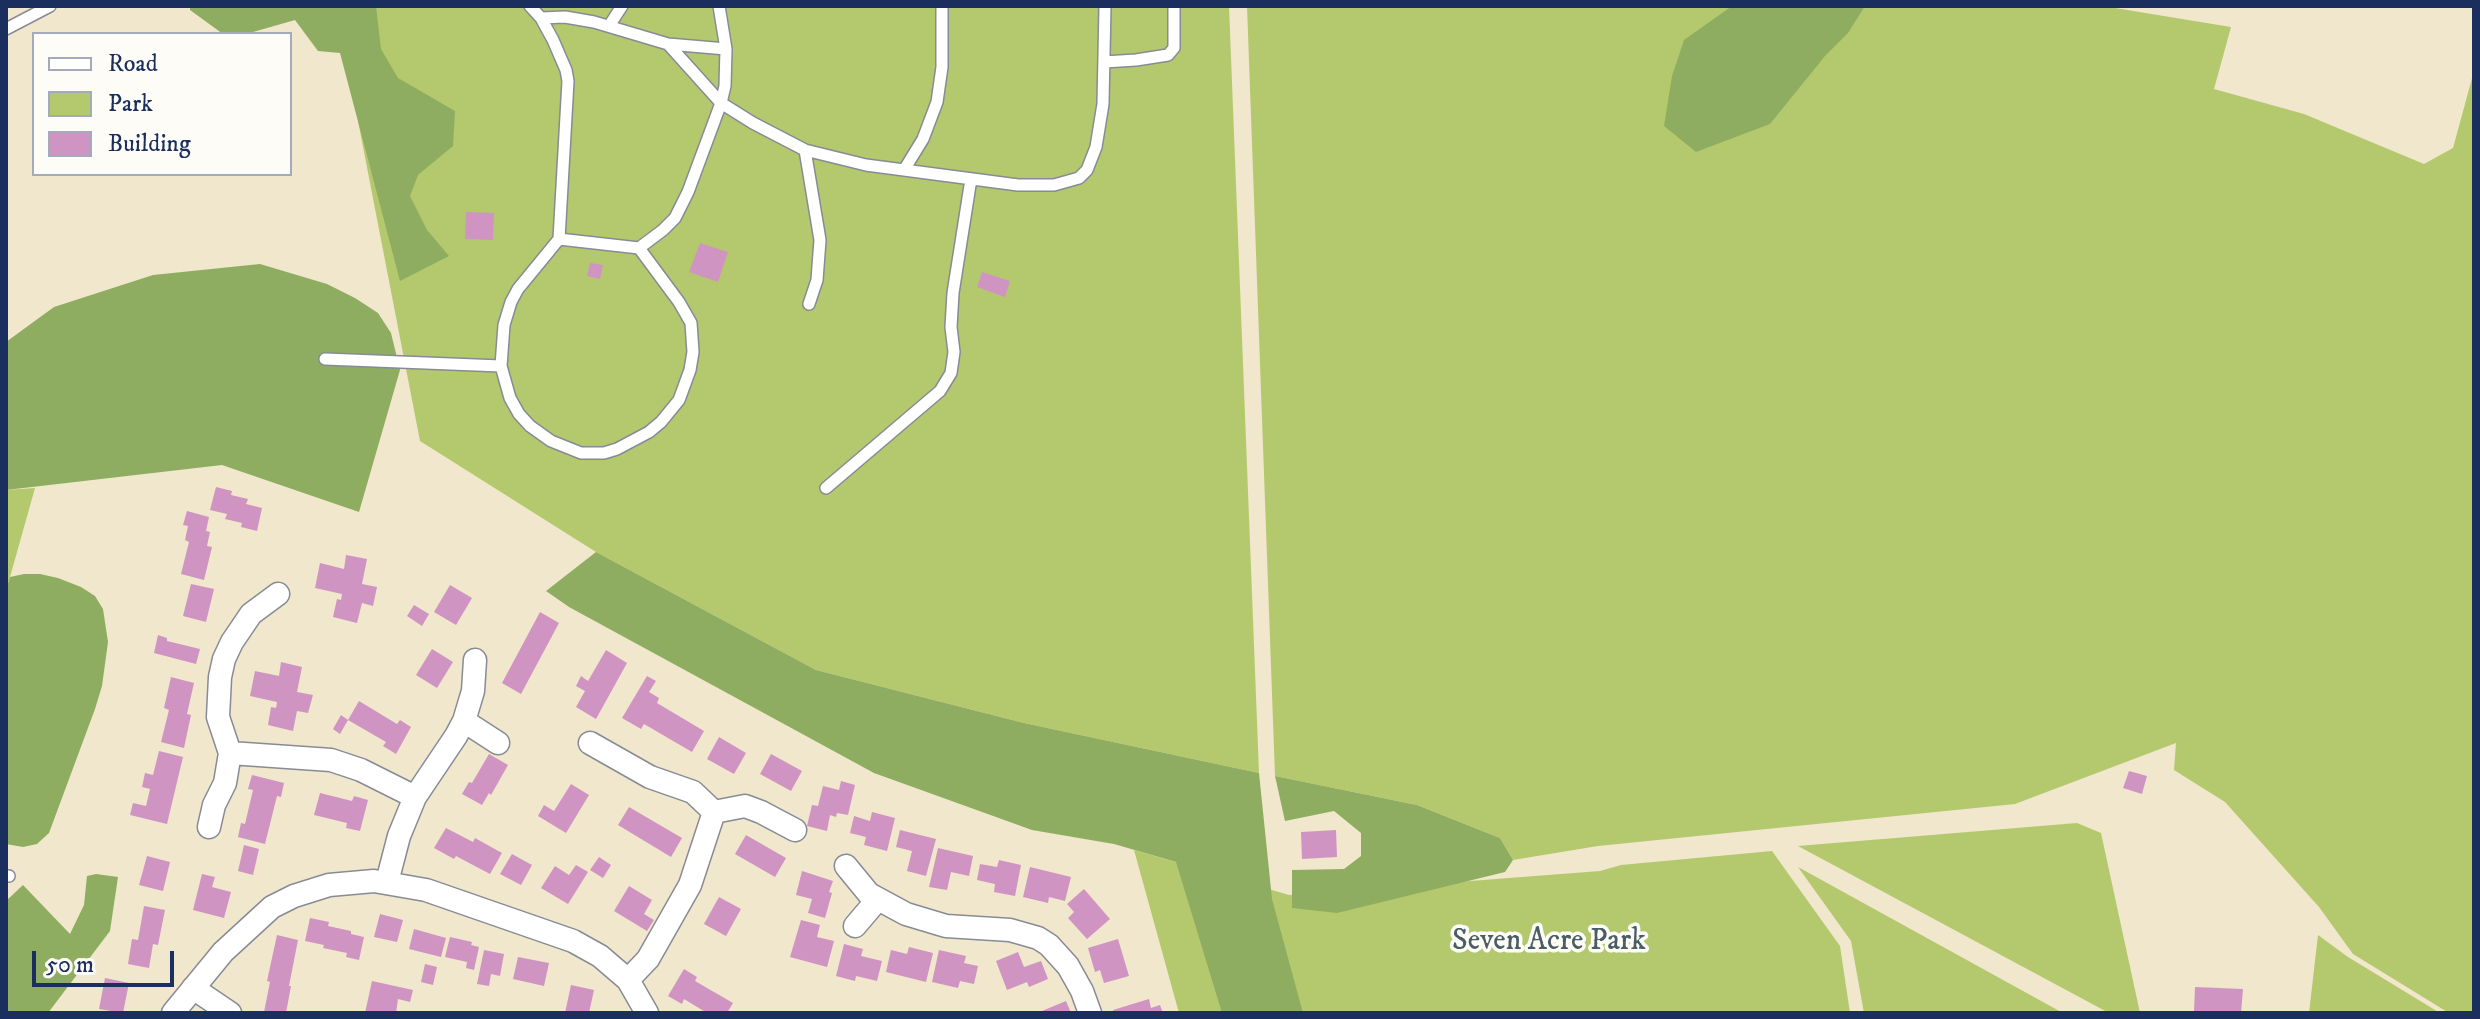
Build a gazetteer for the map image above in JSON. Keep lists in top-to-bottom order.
{
  "parks": ["Seven Acre Park"],
  "legend": ["Road", "Park", "Building"],
  "scale_bar": "50 m"
}
